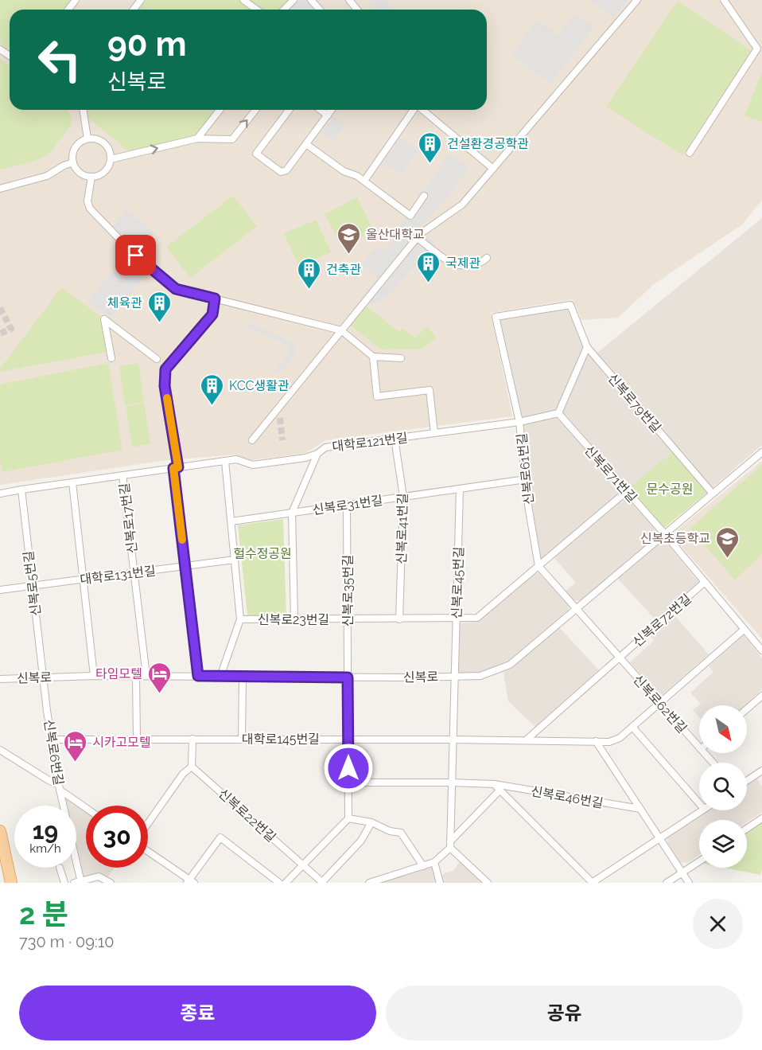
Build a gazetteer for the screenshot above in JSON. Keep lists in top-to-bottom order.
{
  "streets": {
    "street": [
      "신복로79번길",
      "대학로121번길",
      "신복로61번길",
      "신복로71번길",
      "신복로31번길",
      "신복로17번길",
      "신복로41번길",
      "대학로131번길",
      "신복로45번길",
      "신복로5번길",
      "신복로35번길",
      "신복로23번길",
      "신복로72번길",
      "신복로",
      "신복로62번길",
      "대학로145번길",
      "신복로6번길",
      "신복로46번길",
      "신복로22번길"
    ]
  },
  "crossings": [
    ["신복로79번길", "신복로61번길"],
    ["신복로79번길", "신복로"],
    ["대학로121번길", "신복로61번길"],
    ["대학로121번길", "신복로71번길"],
    ["대학로121번길", "신복로31번길"],
    ["대학로121번길", "신복로17번길"],
    ["대학로121번길", "신복로41번길"],
    ["대학로121번길", "신복로5번길"],
    ["대학로121번길", "신복로23번길"],
    ["신복로61번길", "신복로31번길"],
    ["신복로61번길", "신복로23번길"],
    ["신복로71번길", "신복로23번길"],
    ["신복로71번길", "신복로"],
    ["신복로31번길", "신복로41번길"],
    ["신복로31번길", "신복로45번길"],
    ["신복로31번길", "신복로35번길"],
    ["신복로31번길", "신복로23번길"],
    ["신복로17번길", "대학로131번길"],
    ["신복로17번길", "신복로"],
    ["신복로41번길", "신복로23번길"],
    ["대학로131번길", "신복로5번길"],
    ["대학로131번길", "신복로23번길"],
    ["신복로45번길", "신복로23번길"],
    ["신복로45번길", "신복로"],
    ["신복로5번길", "신복로"],
    ["신복로5번길", "신복로6번길"],
    ["신복로35번길", "신복로23번길"],
    ["신복로35번길", "신복로"],
    ["신복로35번길", "대학로145번길"],
    ["신복로35번길", "신복로46번길"],
    ["신복로23번길", "신복로"],
    ["신복로72번길", "신복로62번길"],
    ["신복로", "신복로62번길"],
    ["신복로", "신복로6번길"],
    ["신복로62번길", "대학로145번길"],
    ["대학로145번길", "신복로6번길"]
  ],
  "parks": ["문수공원", "헐수정공원"],
  "places": {
    "building": [
      "건설환경공학관",
      "국제관",
      "건축관",
      "체육관",
      "KCC생활관"
    ],
    "school or university": ["울산대학교", "신복초등학교"],
    "hotel": ["타임모텔", "시카고모텔"]
  },
  "north": "bottom right",
  "page": {
    "turn": ["90 m", "신복로"],
    "speed": "19 km/h",
    "limit": "30",
    "heading": ["2 분", "730 m · 09:10"],
    "buttons": ["종료", "공유"]
  }
}
